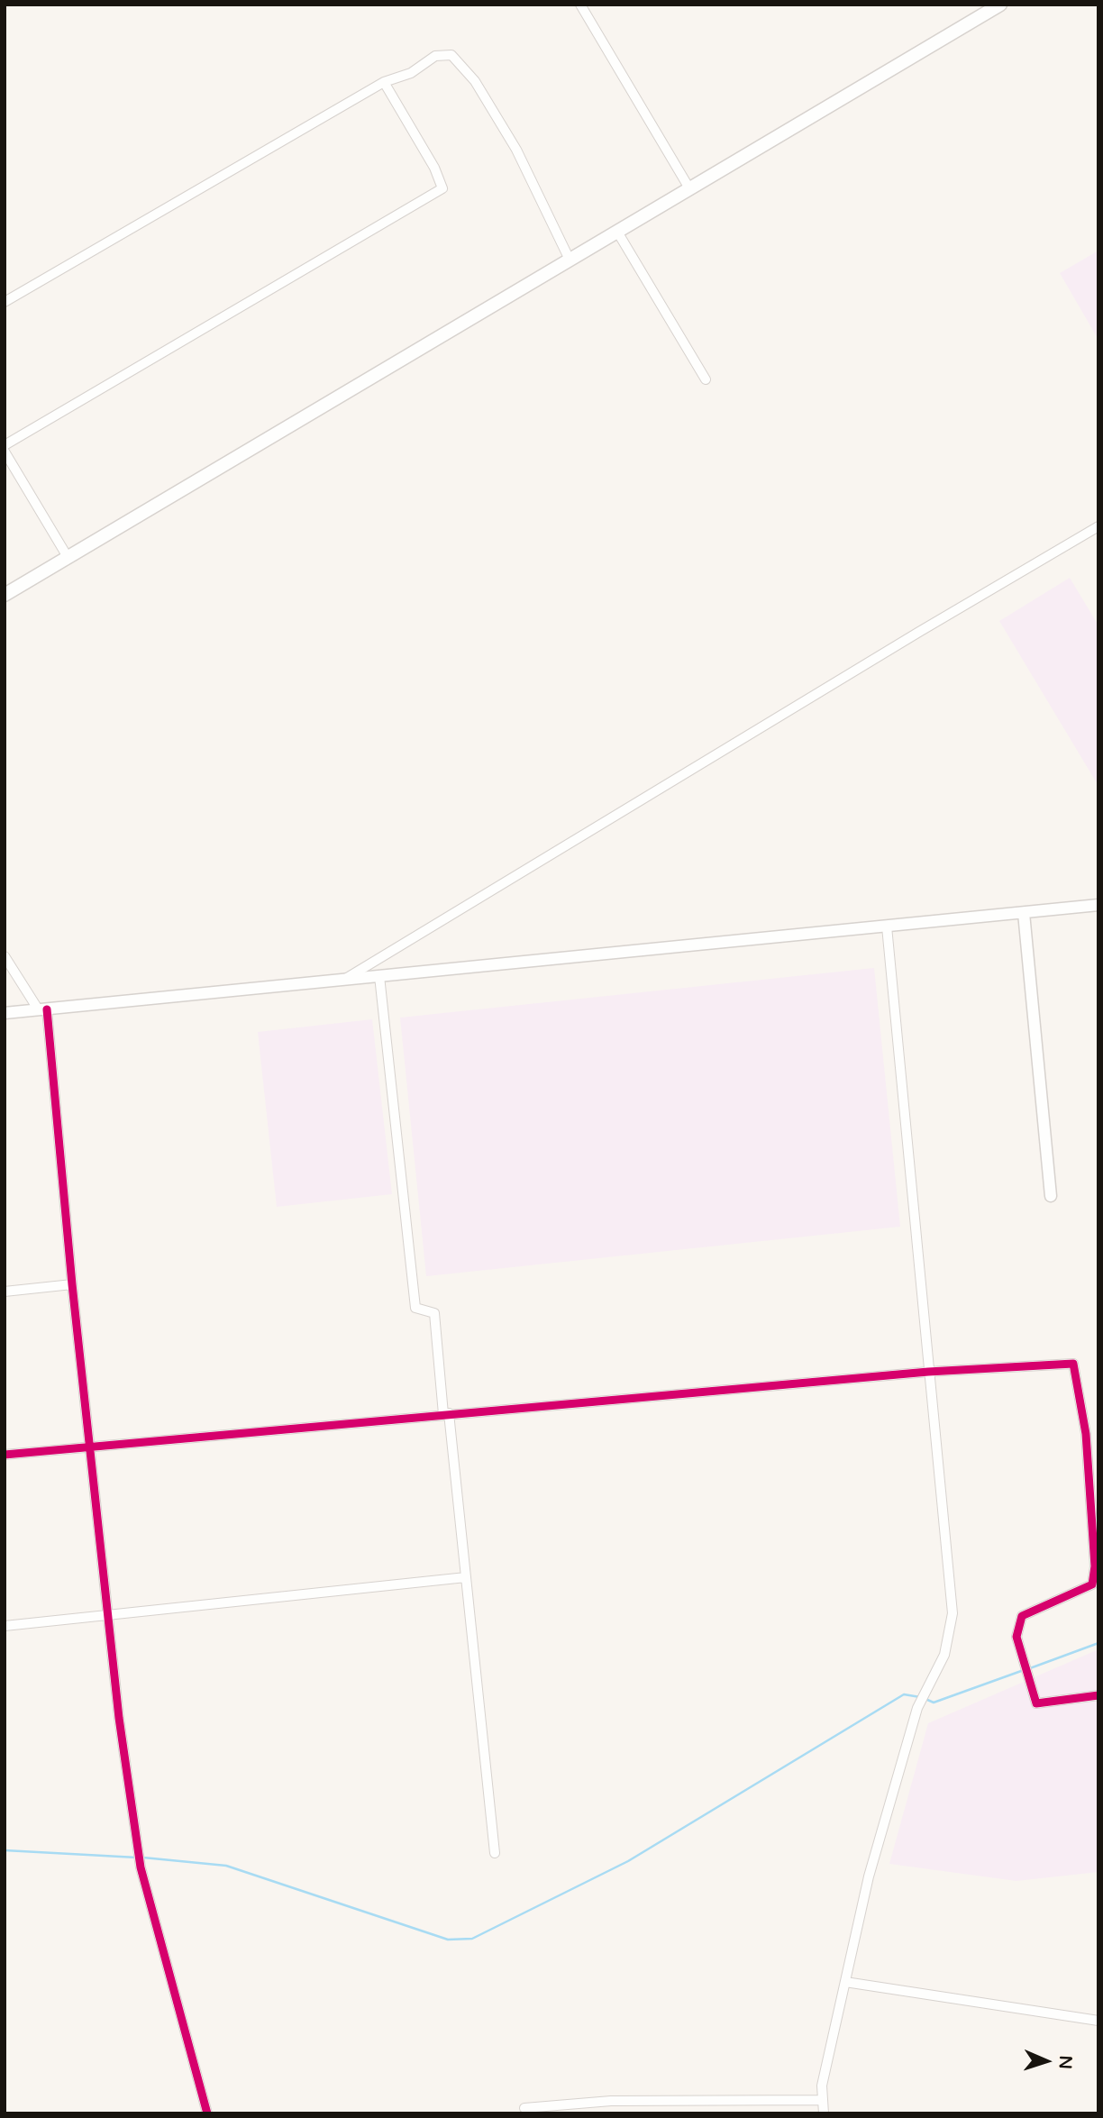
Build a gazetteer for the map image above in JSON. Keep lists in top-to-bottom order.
{
  "north": "right"
}
